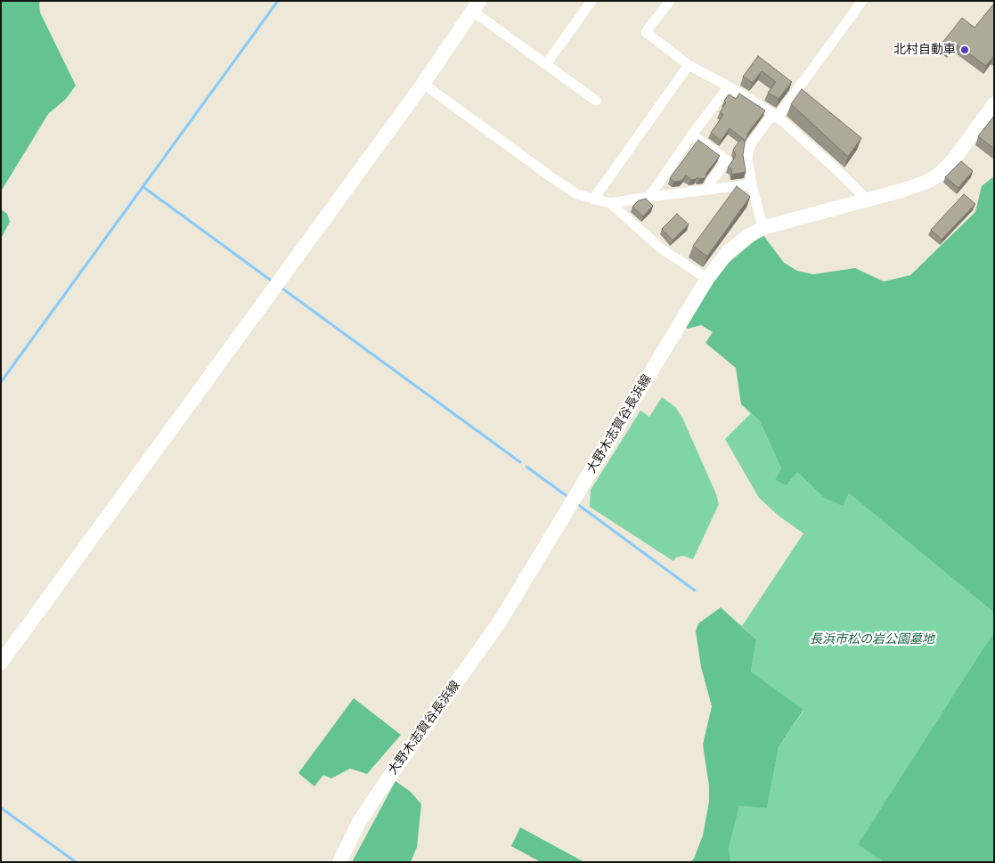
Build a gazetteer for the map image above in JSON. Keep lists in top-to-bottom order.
{
  "streets": {
    "main road": ["大野木志賀谷長浜線"]
  },
  "parks": ["長浜市松の岩公園墓地"],
  "places": ["北村自動車"]
}
